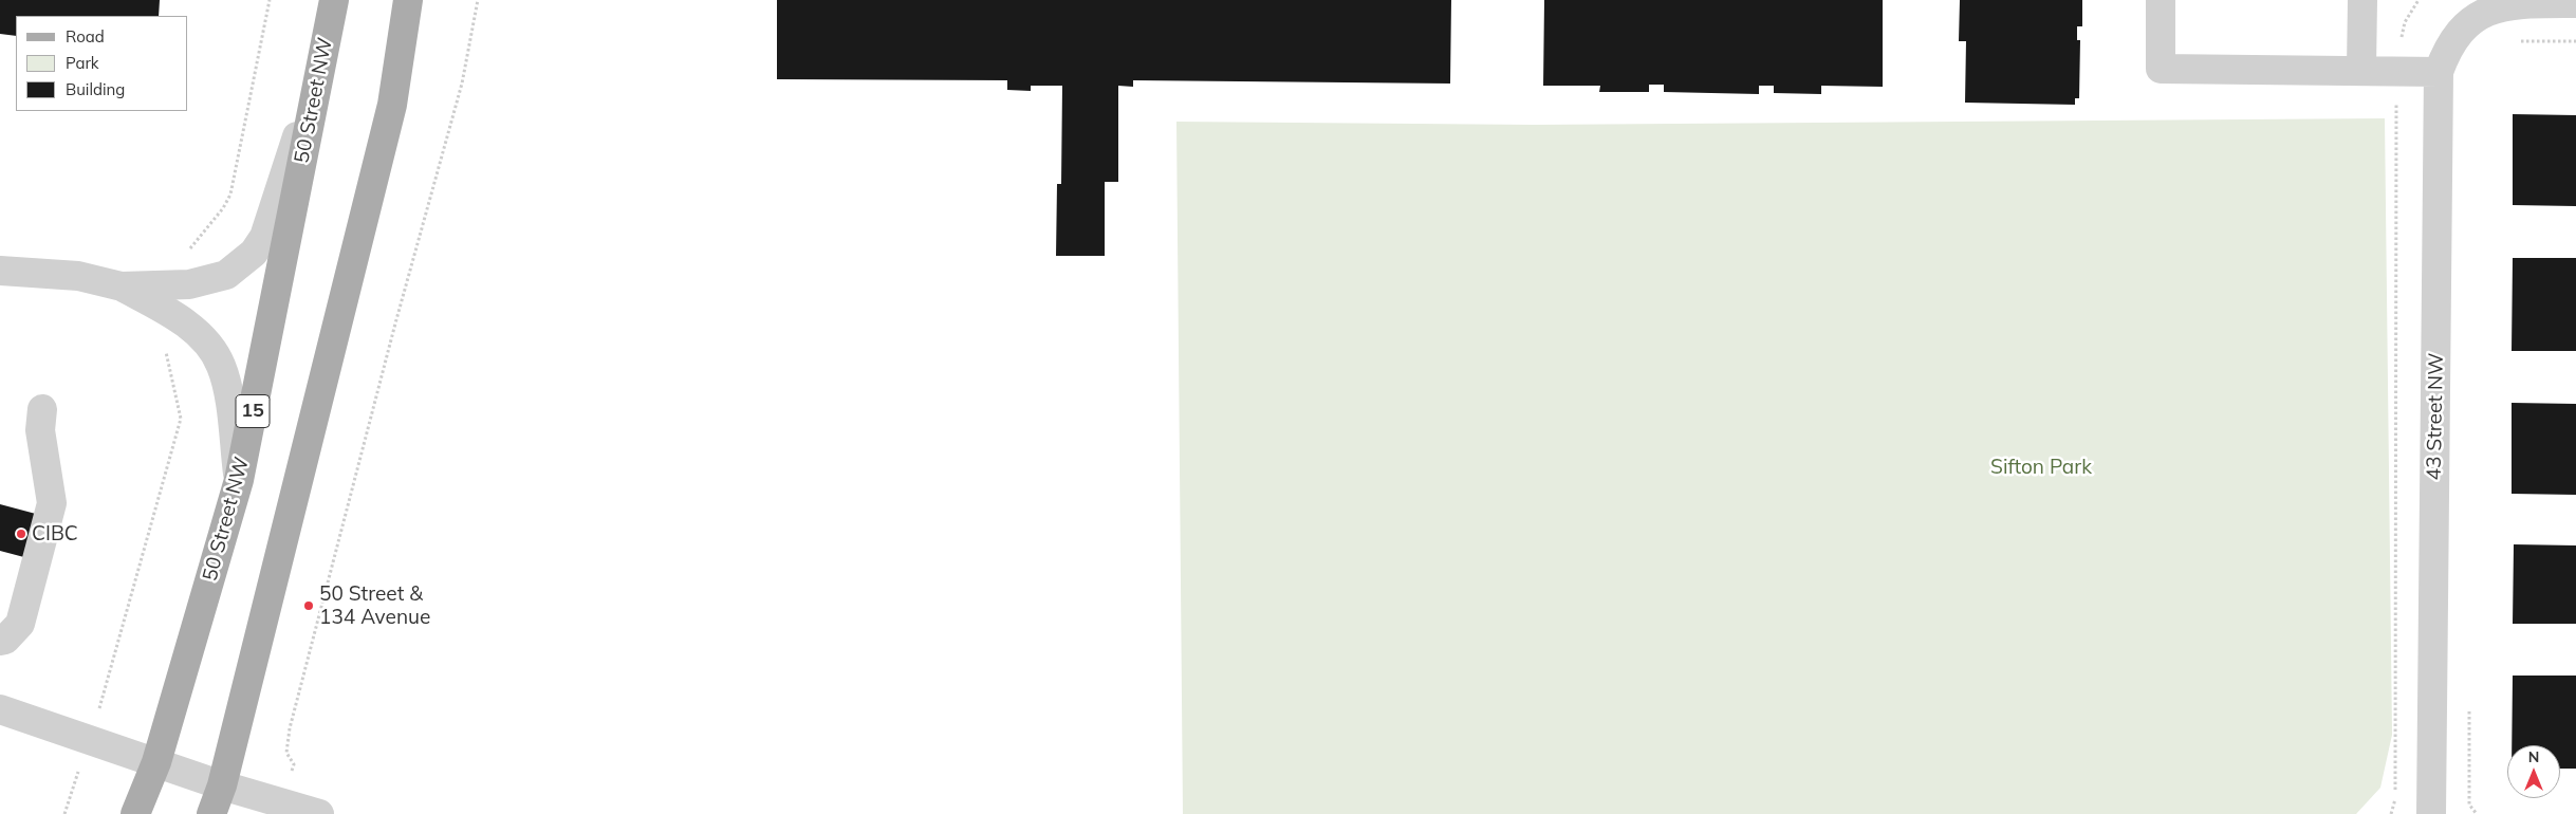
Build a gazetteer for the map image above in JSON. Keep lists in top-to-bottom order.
{
  "streets": {
    "main road": ["50 Street NW", "15"],
    "street": ["43 Street NW"]
  },
  "parks": ["Sifton Park"],
  "places": ["CIBC", "50 Street & 134 Avenue"],
  "legend": ["Road", "Park", "Building"],
  "north": "top"
}
